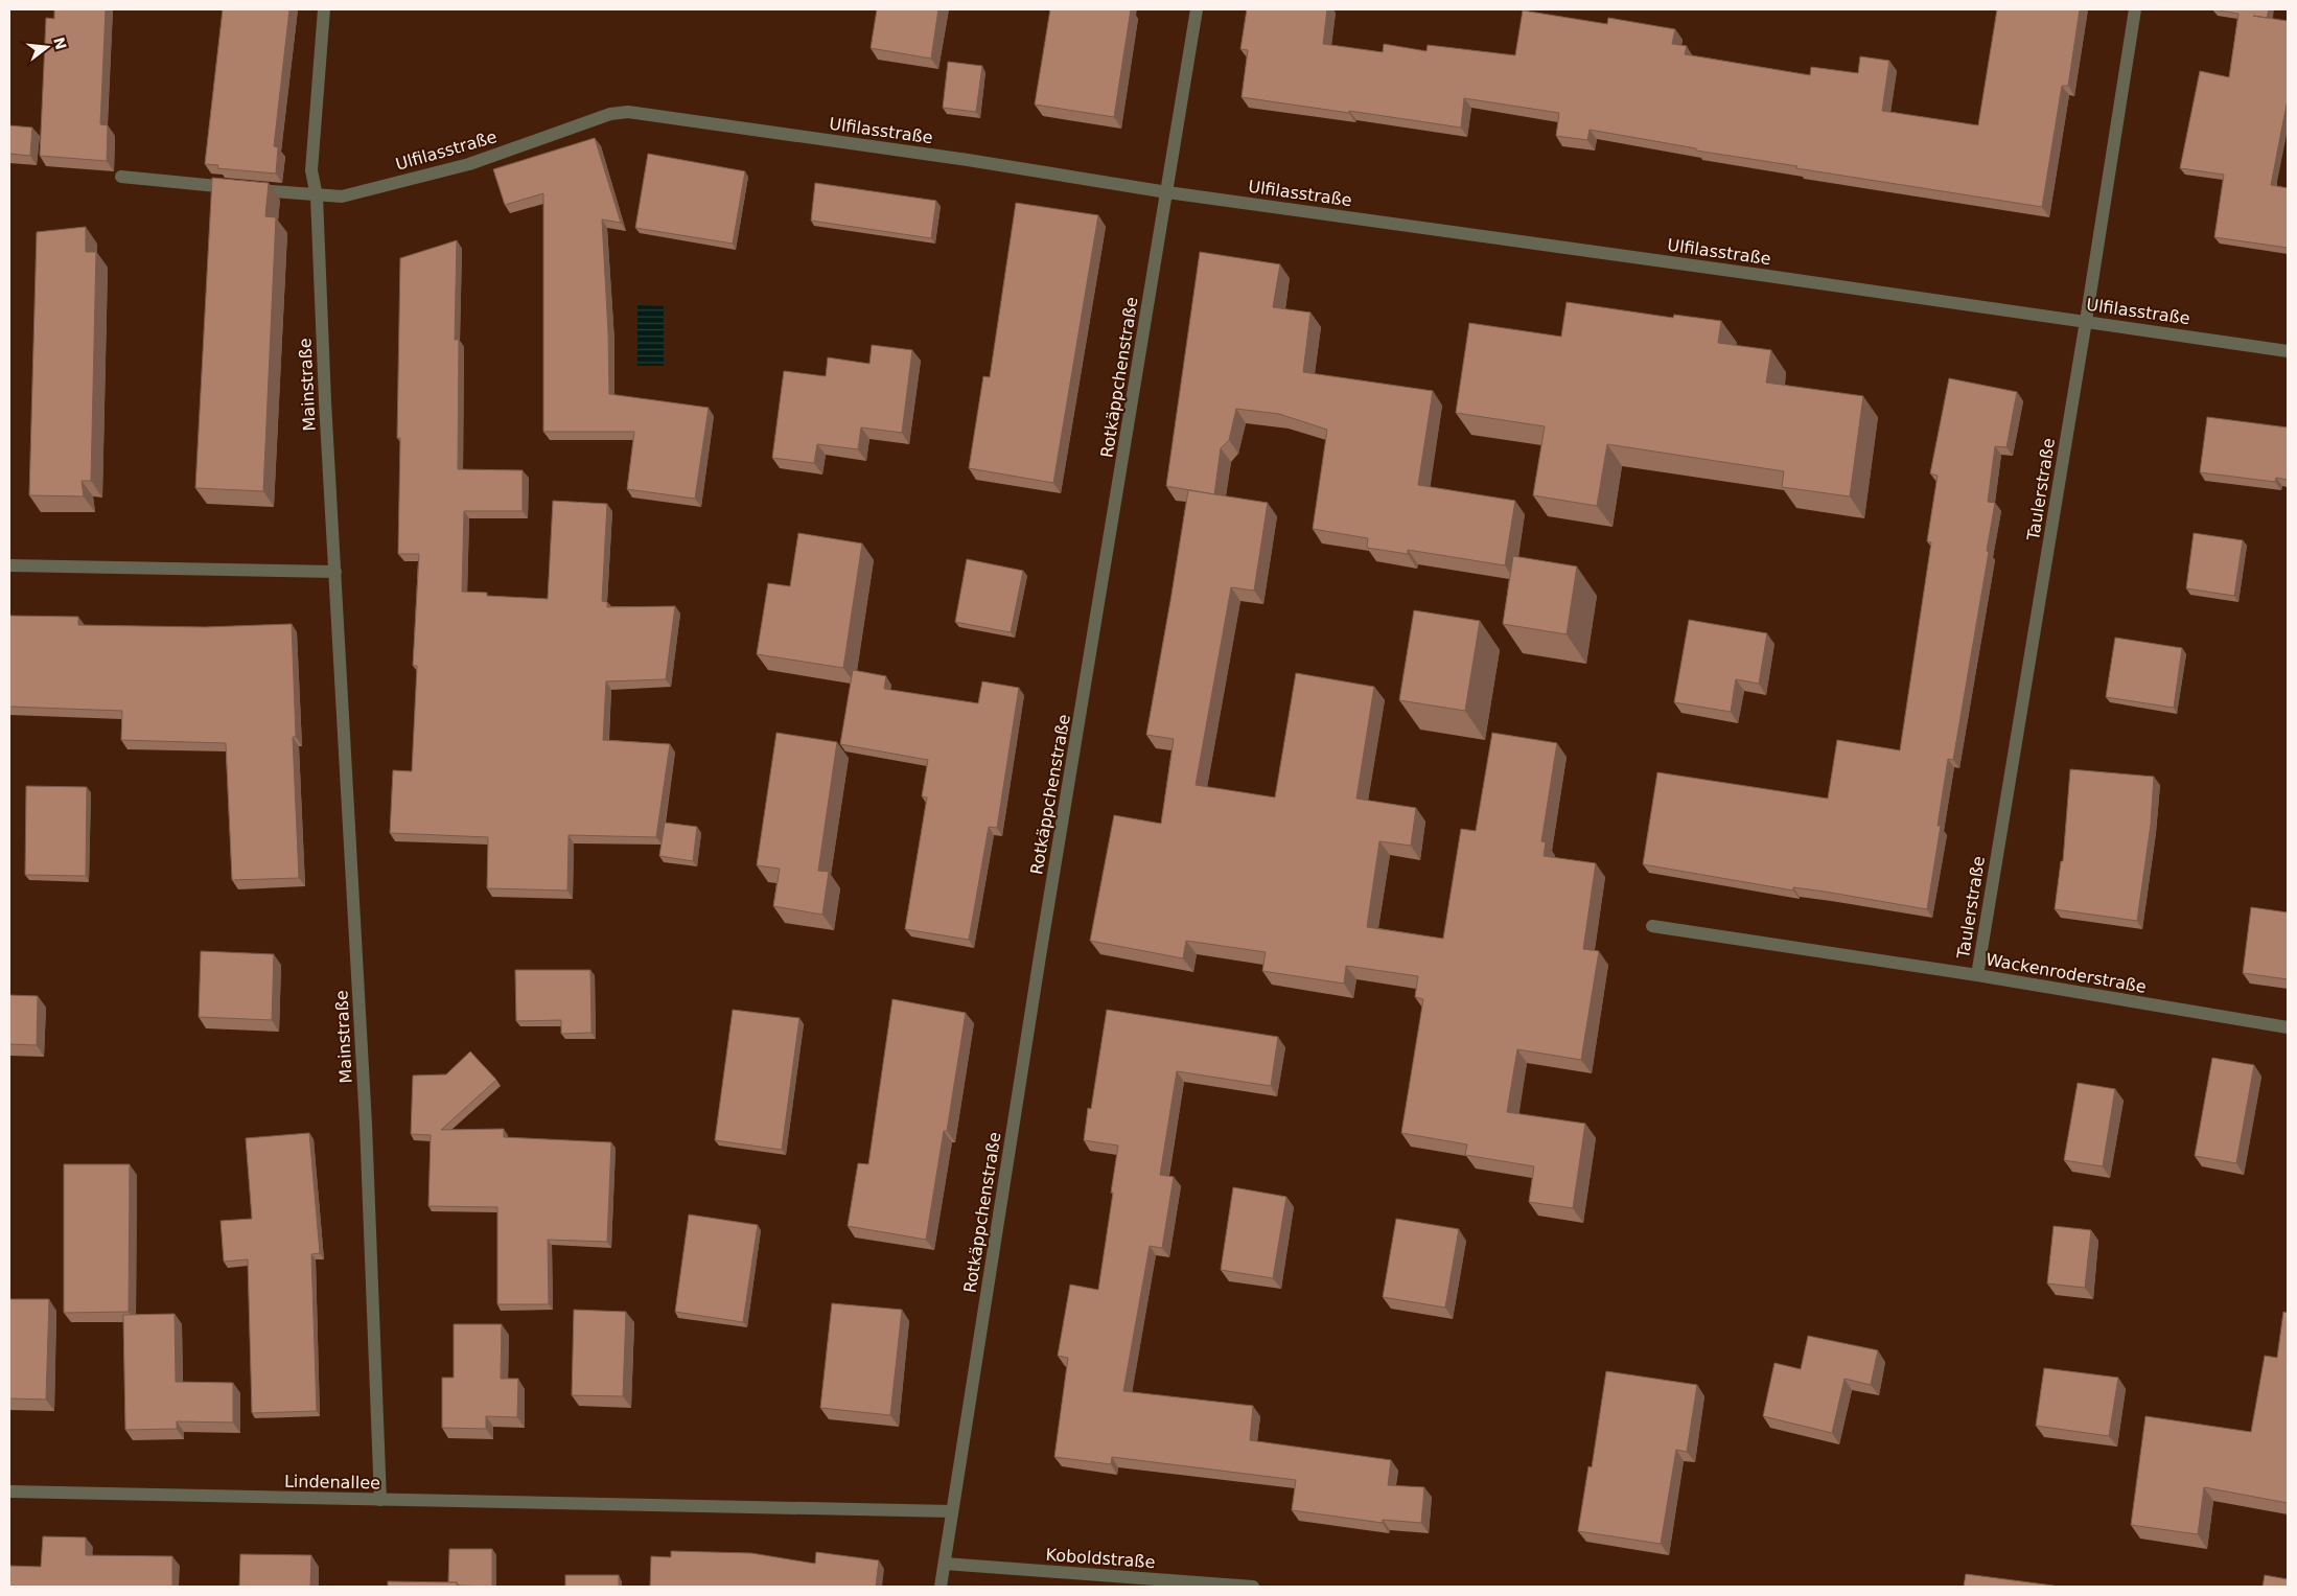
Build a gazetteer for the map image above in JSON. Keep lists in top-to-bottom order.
{
  "streets": {
    "street": [
      "Ulfilasstraße",
      "Rotkäppchenstraße",
      "Mainstraße",
      "Taulerstraße",
      "Wackenroderstraße",
      "Lindenallee",
      "Koboldstraße"
    ]
  },
  "crossings": [
    ["Ulfilasstraße", "Rotkäppchenstraße"],
    ["Ulfilasstraße", "Mainstraße"],
    ["Ulfilasstraße", "Taulerstraße"],
    ["Rotkäppchenstraße", "Lindenallee"],
    ["Rotkäppchenstraße", "Koboldstraße"],
    ["Mainstraße", "Lindenallee"],
    ["Taulerstraße", "Wackenroderstraße"]
  ],
  "north": "right"
}
